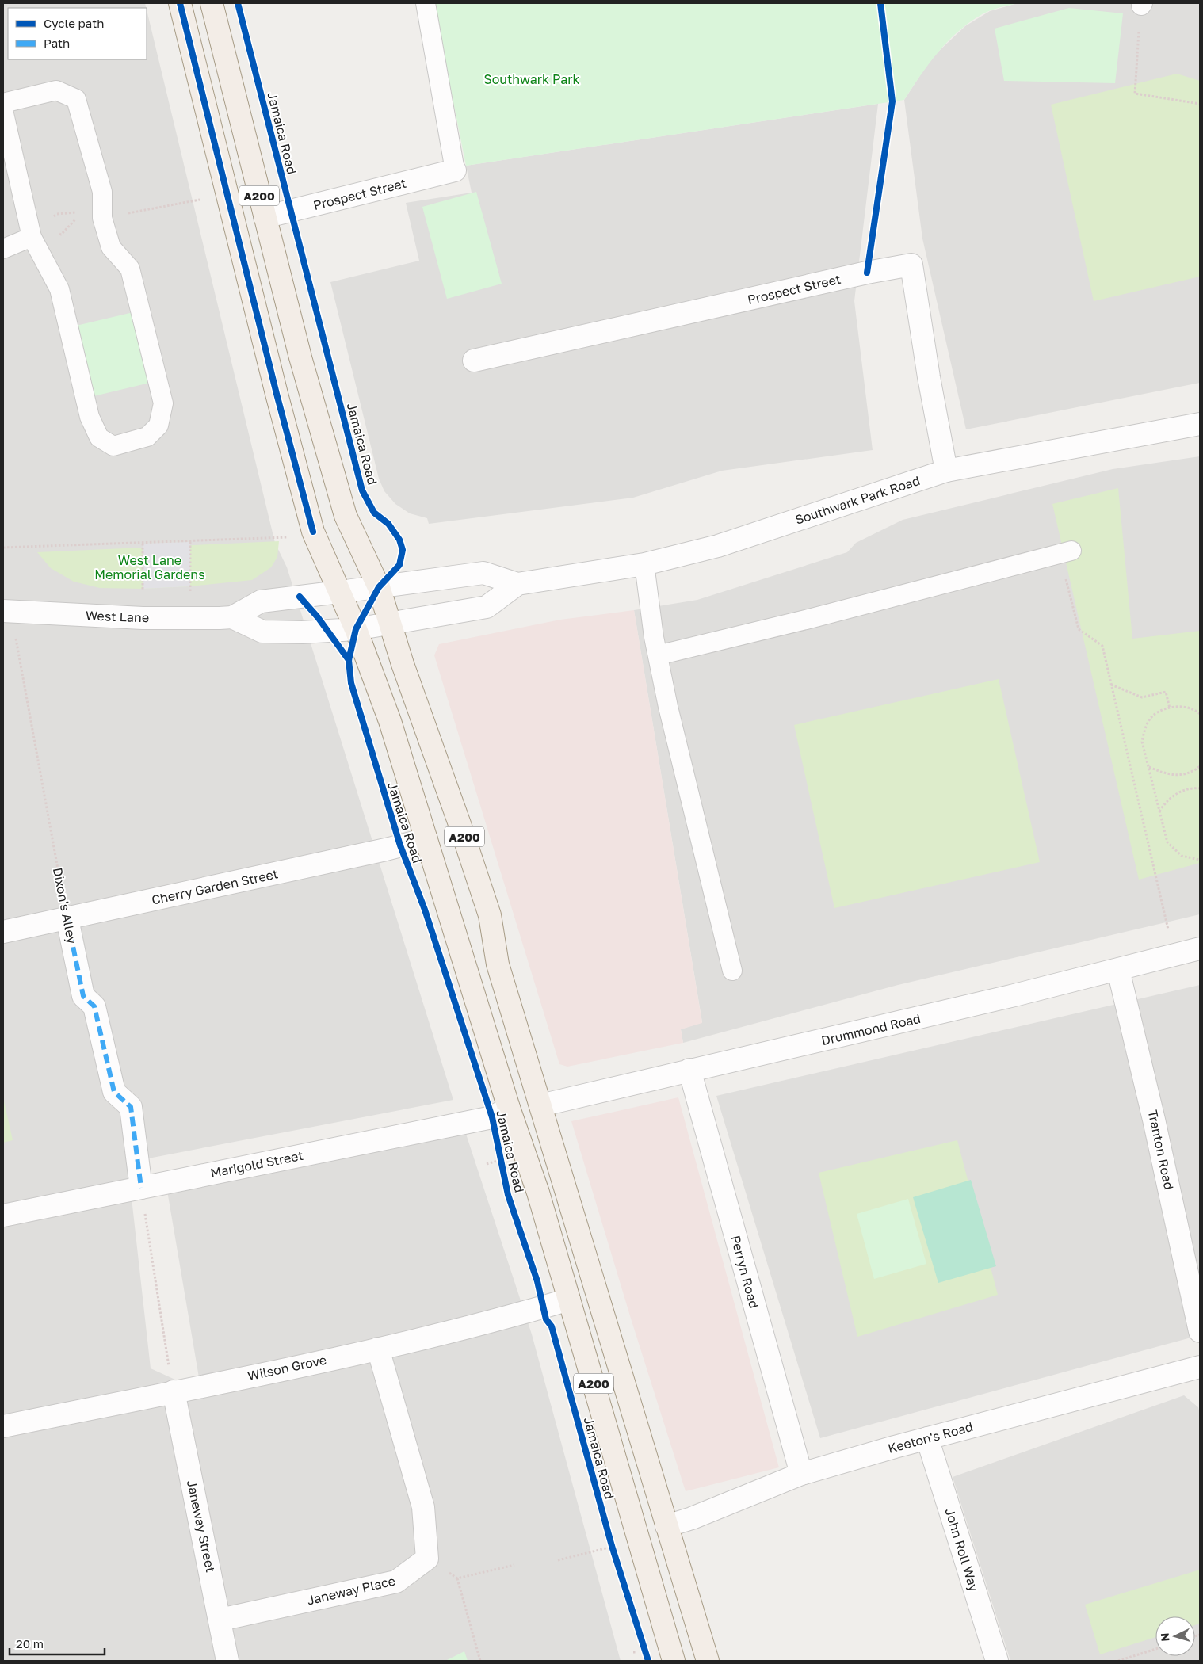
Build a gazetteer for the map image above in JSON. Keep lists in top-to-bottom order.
{
  "streets": {
    "main road": ["Jamaica Road", "A200"],
    "street": [
      "Prospect Street",
      "Southwark Park Road",
      "West Lane",
      "Cherry Garden Street",
      "Dixon's Alley",
      "Drummond Road",
      "Tranton Road",
      "Marigold Street",
      "Perryn Road",
      "Wilson Grove",
      "Keeton's Road",
      "Janeway Street",
      "John Roll Way",
      "Janeway Place"
    ]
  },
  "crossings": [
    ["Jamaica Road", "Southwark Park Road"],
    ["Jamaica Road", "West Lane"],
    ["Jamaica Road", "Cherry Garden Street"],
    ["Jamaica Road", "Marigold Street"],
    ["Jamaica Road", "Wilson Grove"],
    ["Prospect Street", "A200"],
    ["Prospect Street", "Southwark Park Road"],
    ["A200", "Southwark Park Road"],
    ["A200", "Drummond Road"],
    ["A200", "Keeton's Road"],
    ["Southwark Park Road", "West Lane"],
    ["Cherry Garden Street", "Dixon's Alley"],
    ["Dixon's Alley", "Marigold Street"],
    ["Drummond Road", "Tranton Road"],
    ["Drummond Road", "Perryn Road"],
    ["Perryn Road", "Keeton's Road"],
    ["Wilson Grove", "Janeway Street"],
    ["Keeton's Road", "John Roll Way"],
    ["Janeway Street", "Janeway Place"]
  ],
  "parks": ["Southwark Park", "West Lane Memorial Gardens"],
  "legend": ["Cycle path", "Path"],
  "scale_bar": "20 m",
  "north": "left"
}
